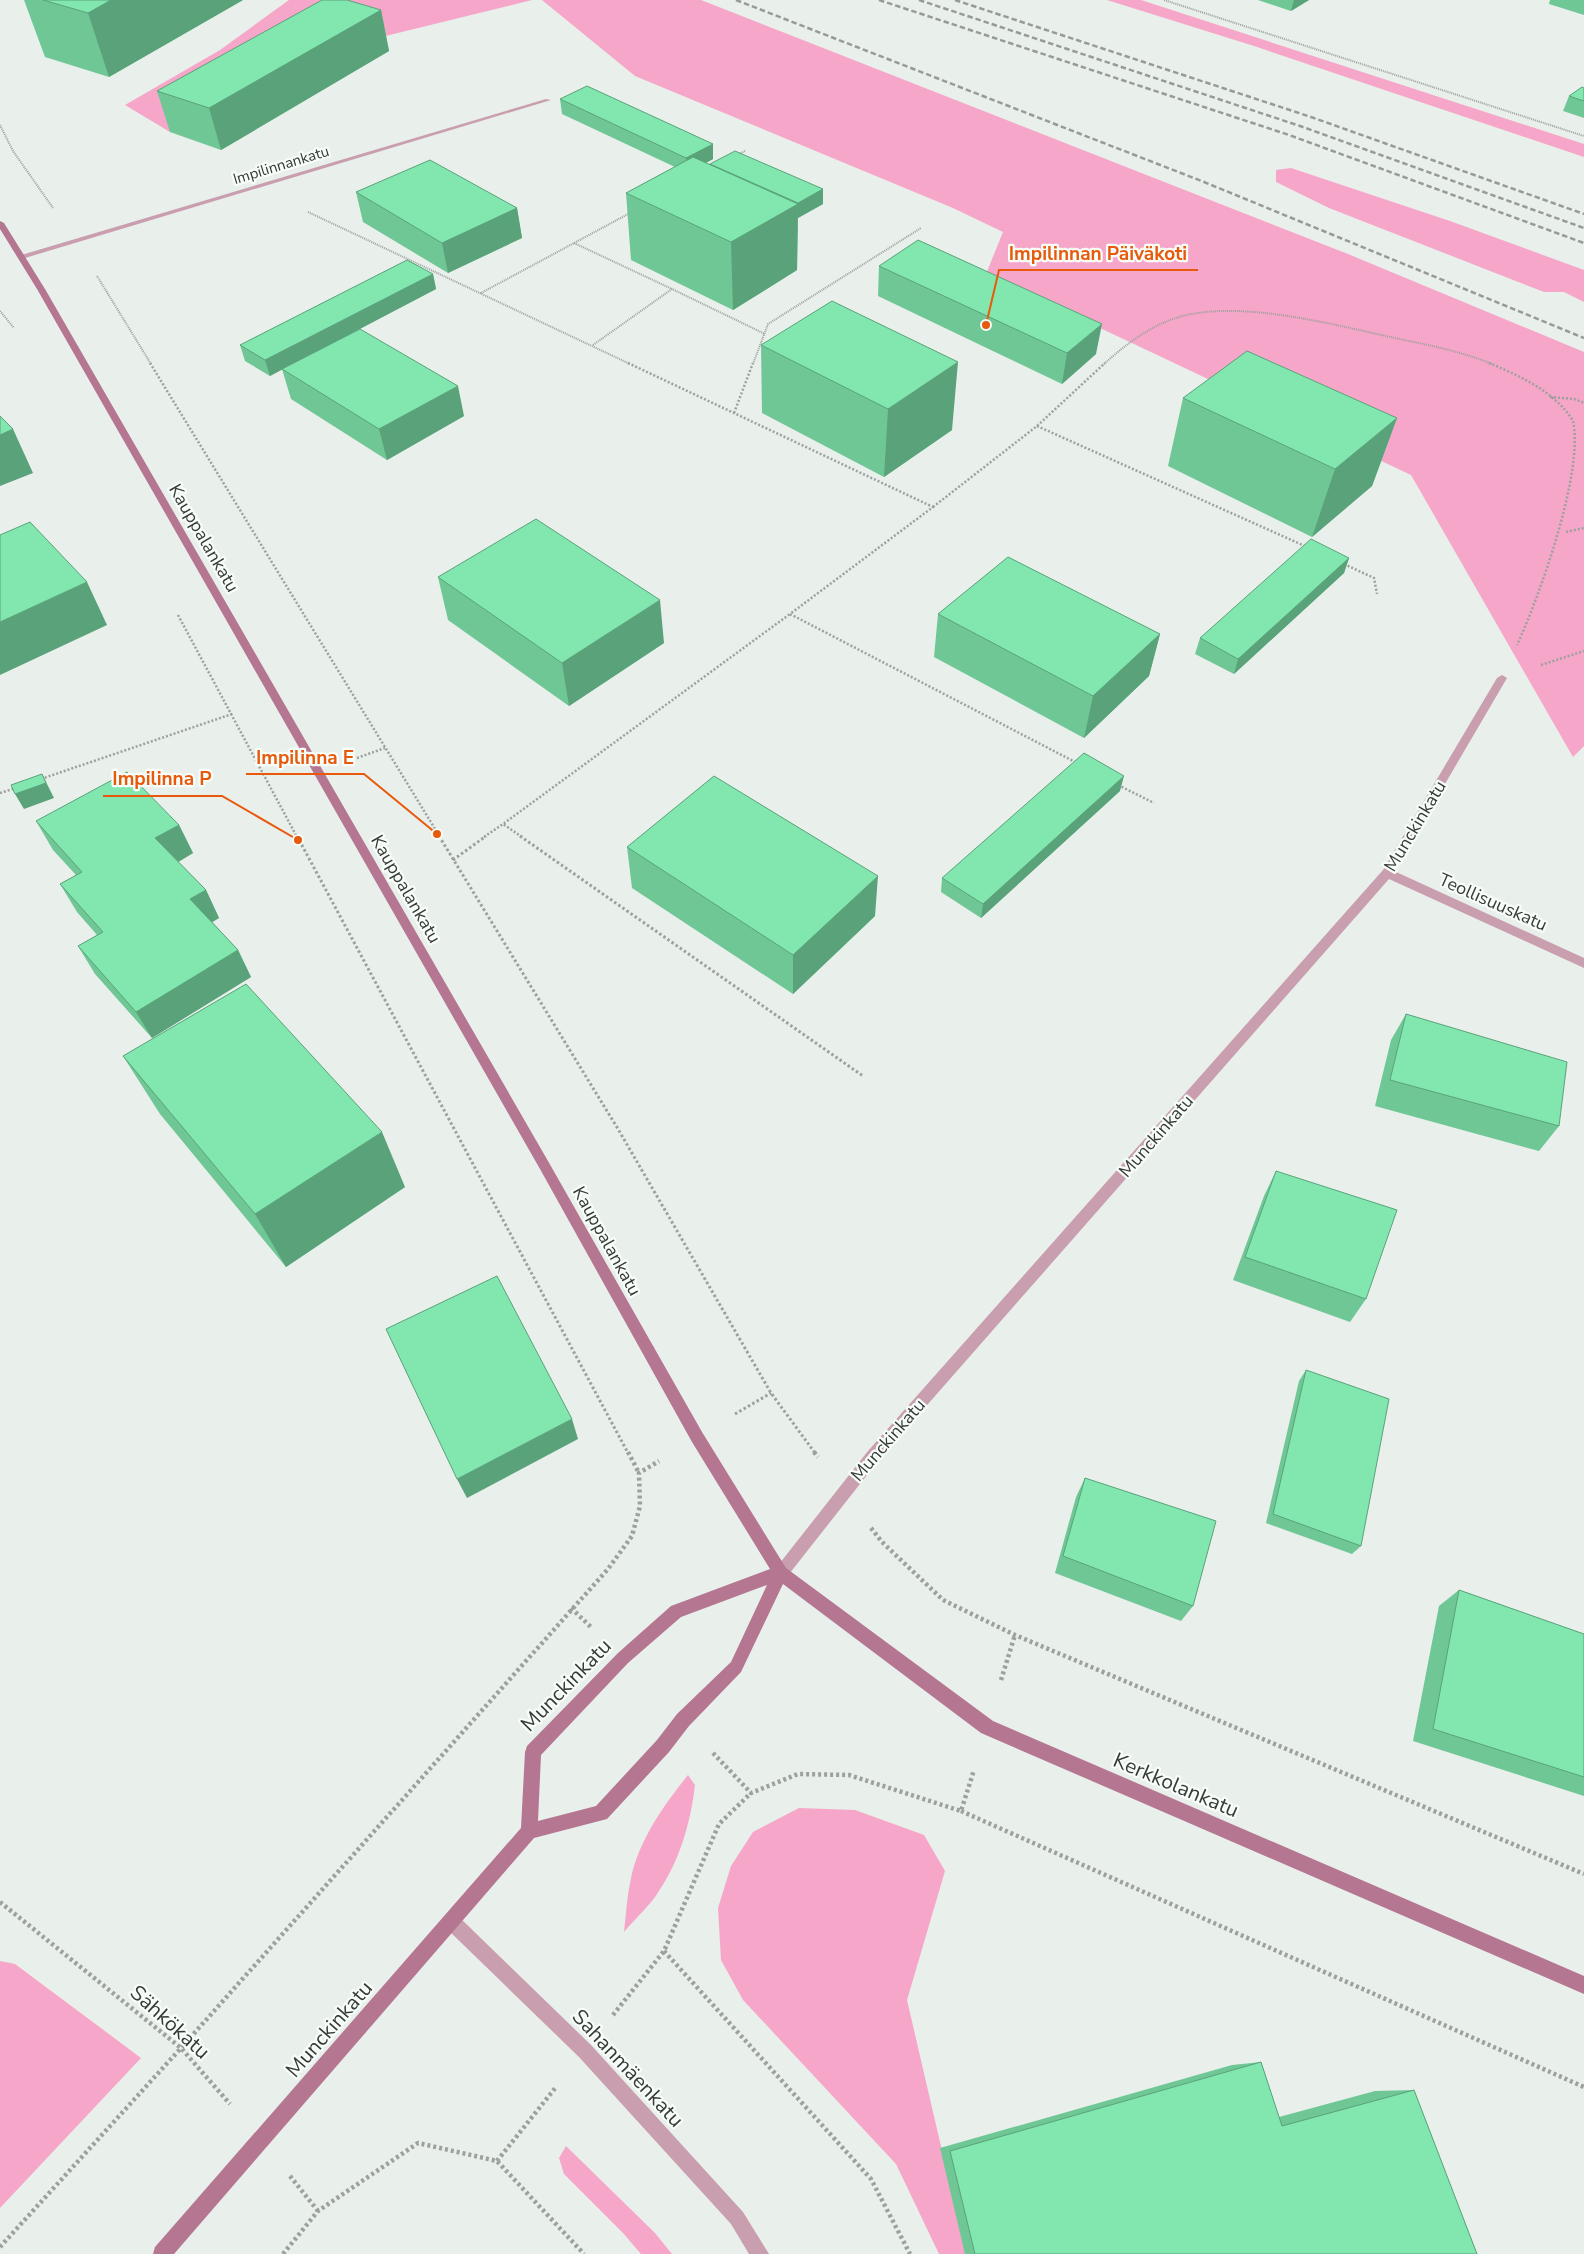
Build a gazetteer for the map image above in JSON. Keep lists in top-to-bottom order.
{
  "streets": {
    "main road": ["Kauppalankatu", "Munckinkatu", "Kerkkolankatu"],
    "street": ["Impilinnankatu", "Teollisuuskatu", "Sahanmäenkatu"],
    "path": ["Sähkökatu"]
  },
  "crossings": [
    ["Impilinnankatu", "Kauppalankatu"],
    ["Kauppalankatu", "Munckinkatu"],
    ["Kauppalankatu", "Kerkkolankatu"],
    ["Munckinkatu", "Teollisuuskatu"],
    ["Munckinkatu", "Kerkkolankatu"],
    ["Munckinkatu", "Sähkökatu"],
    ["Munckinkatu", "Sahanmäenkatu"]
  ],
  "places": ["Impilinnan Päiväkoti", "Impilinna E", "Impilinna P"]
}
